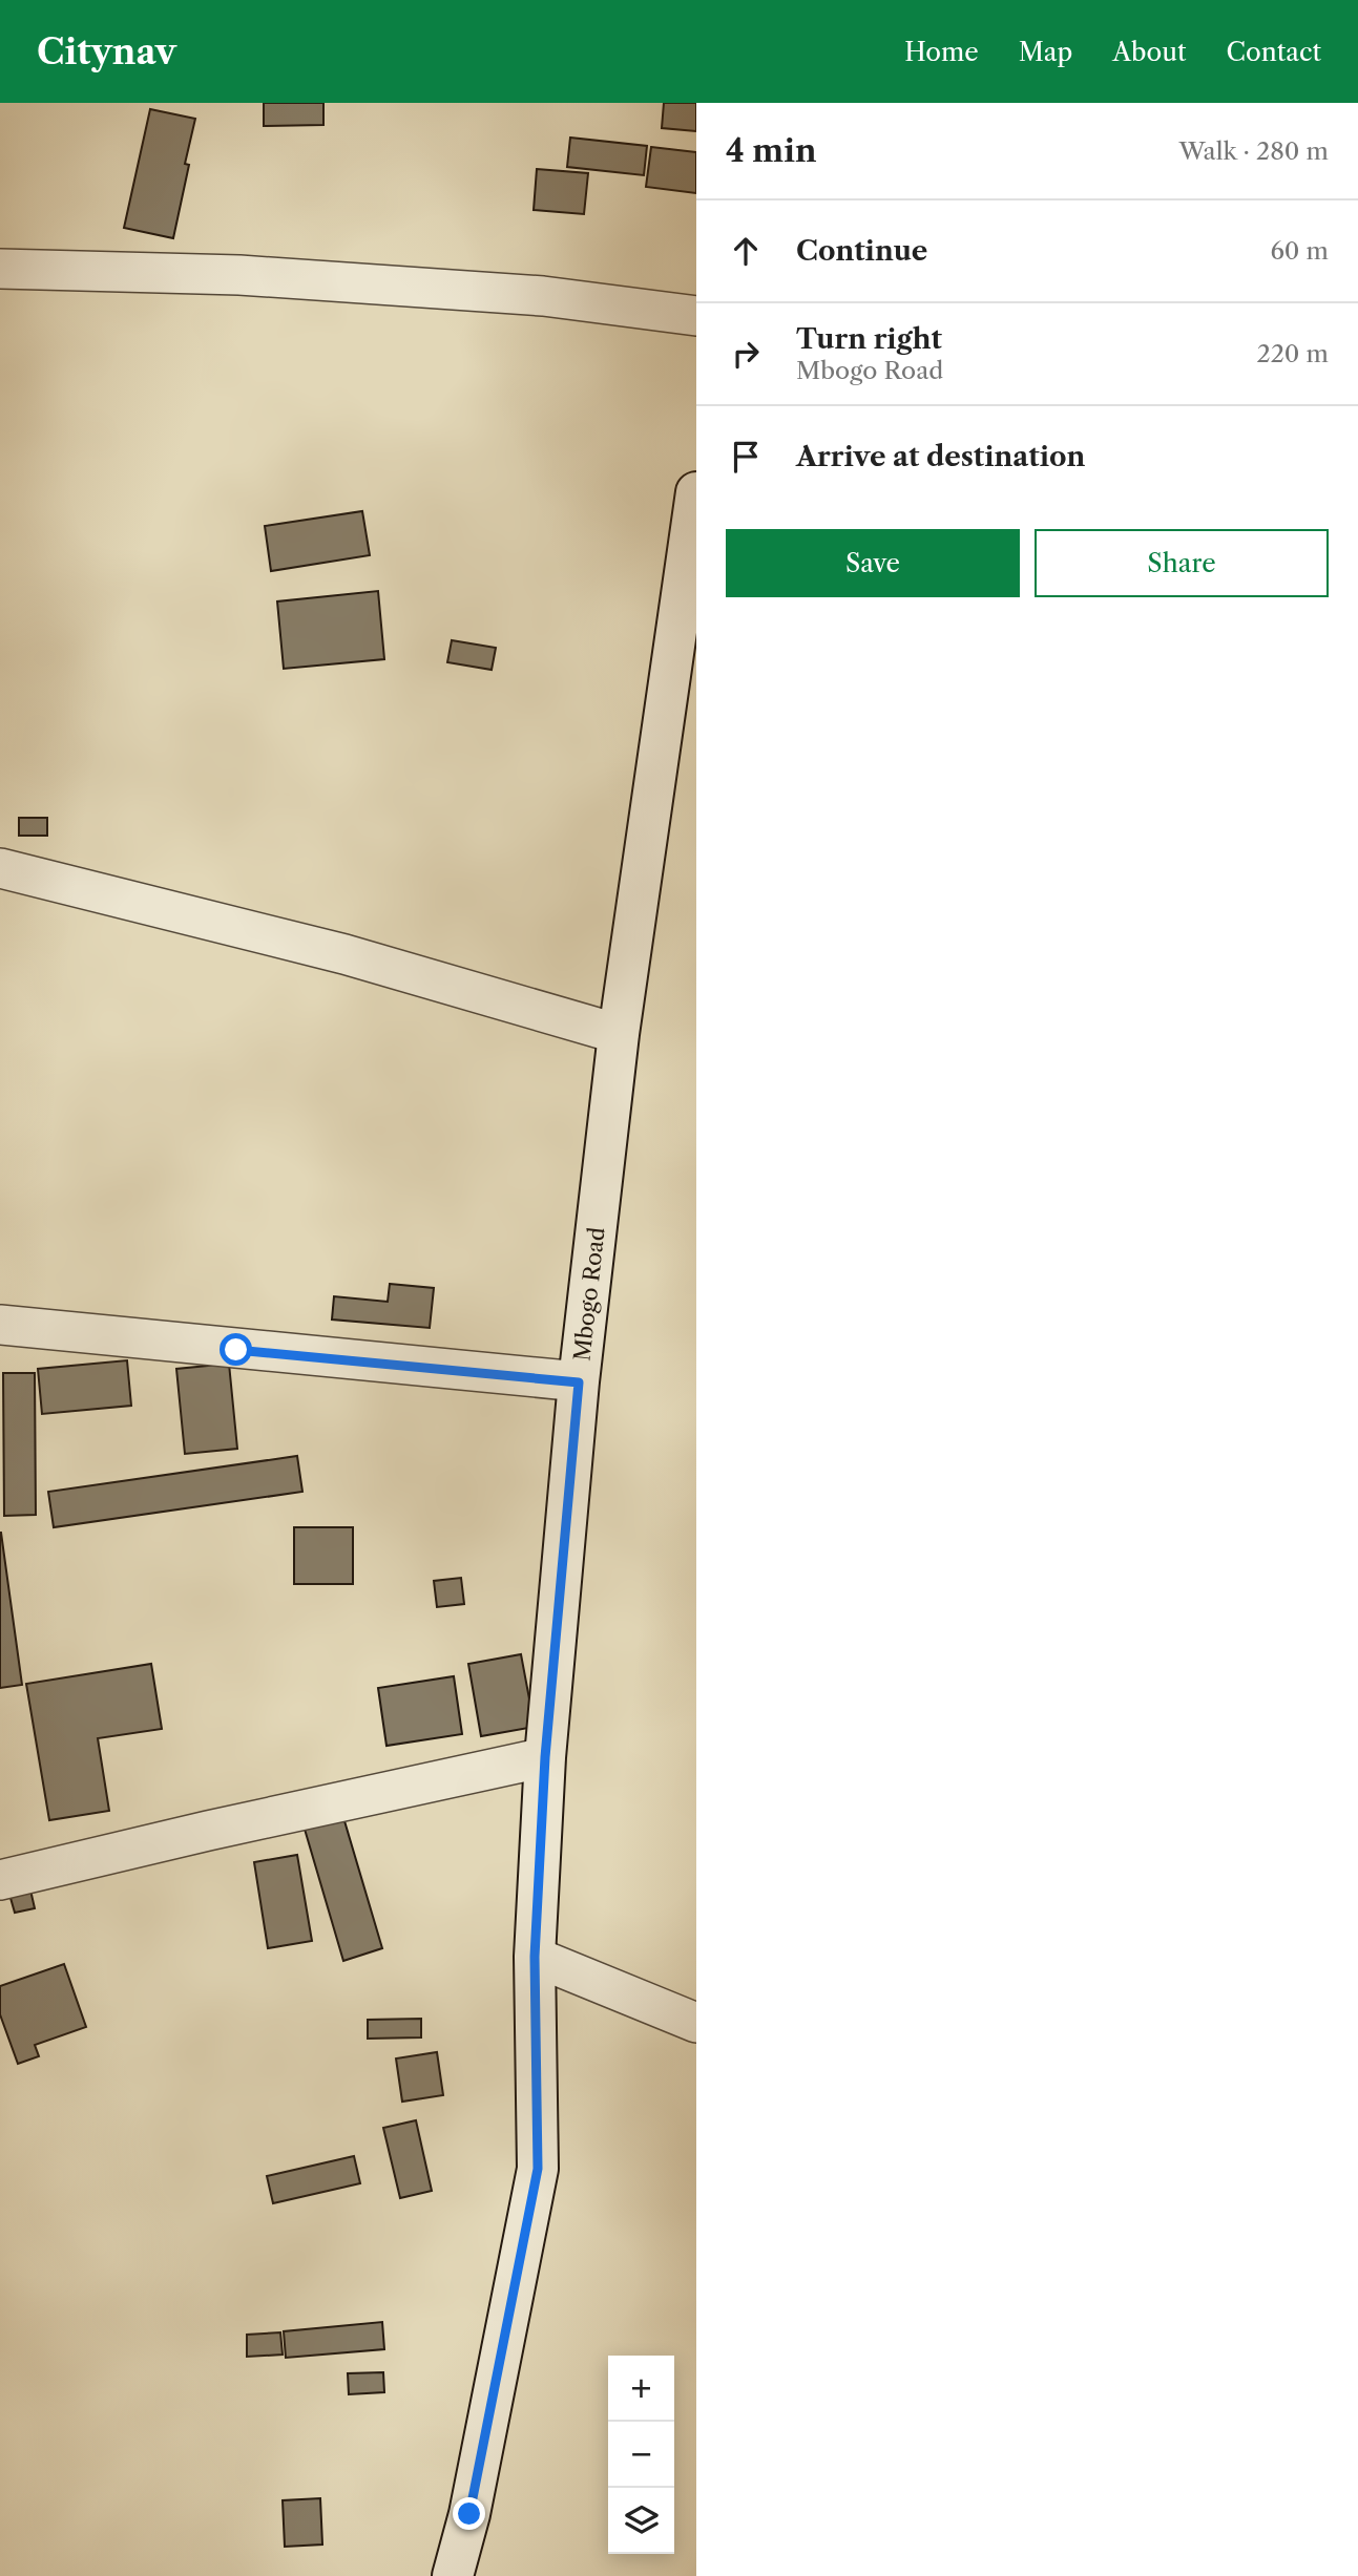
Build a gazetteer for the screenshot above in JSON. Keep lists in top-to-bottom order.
{
  "streets": {
    "main road": ["Mbogo Road"]
  },
  "page": {
    "header": "Citynav",
    "nav": [
      "Home",
      "Map",
      "About",
      "Contact"
    ],
    "heading": ["4 min", "Walk · 280 m"],
    "list": [
      ["Continue", "60 m"],
      ["Turn right", "Mbogo Road", "220 m"],
      "Arrive at destination"
    ],
    "buttons": ["Save", "Share"],
    "map_buttons": ["+", "−"]
  }
}
